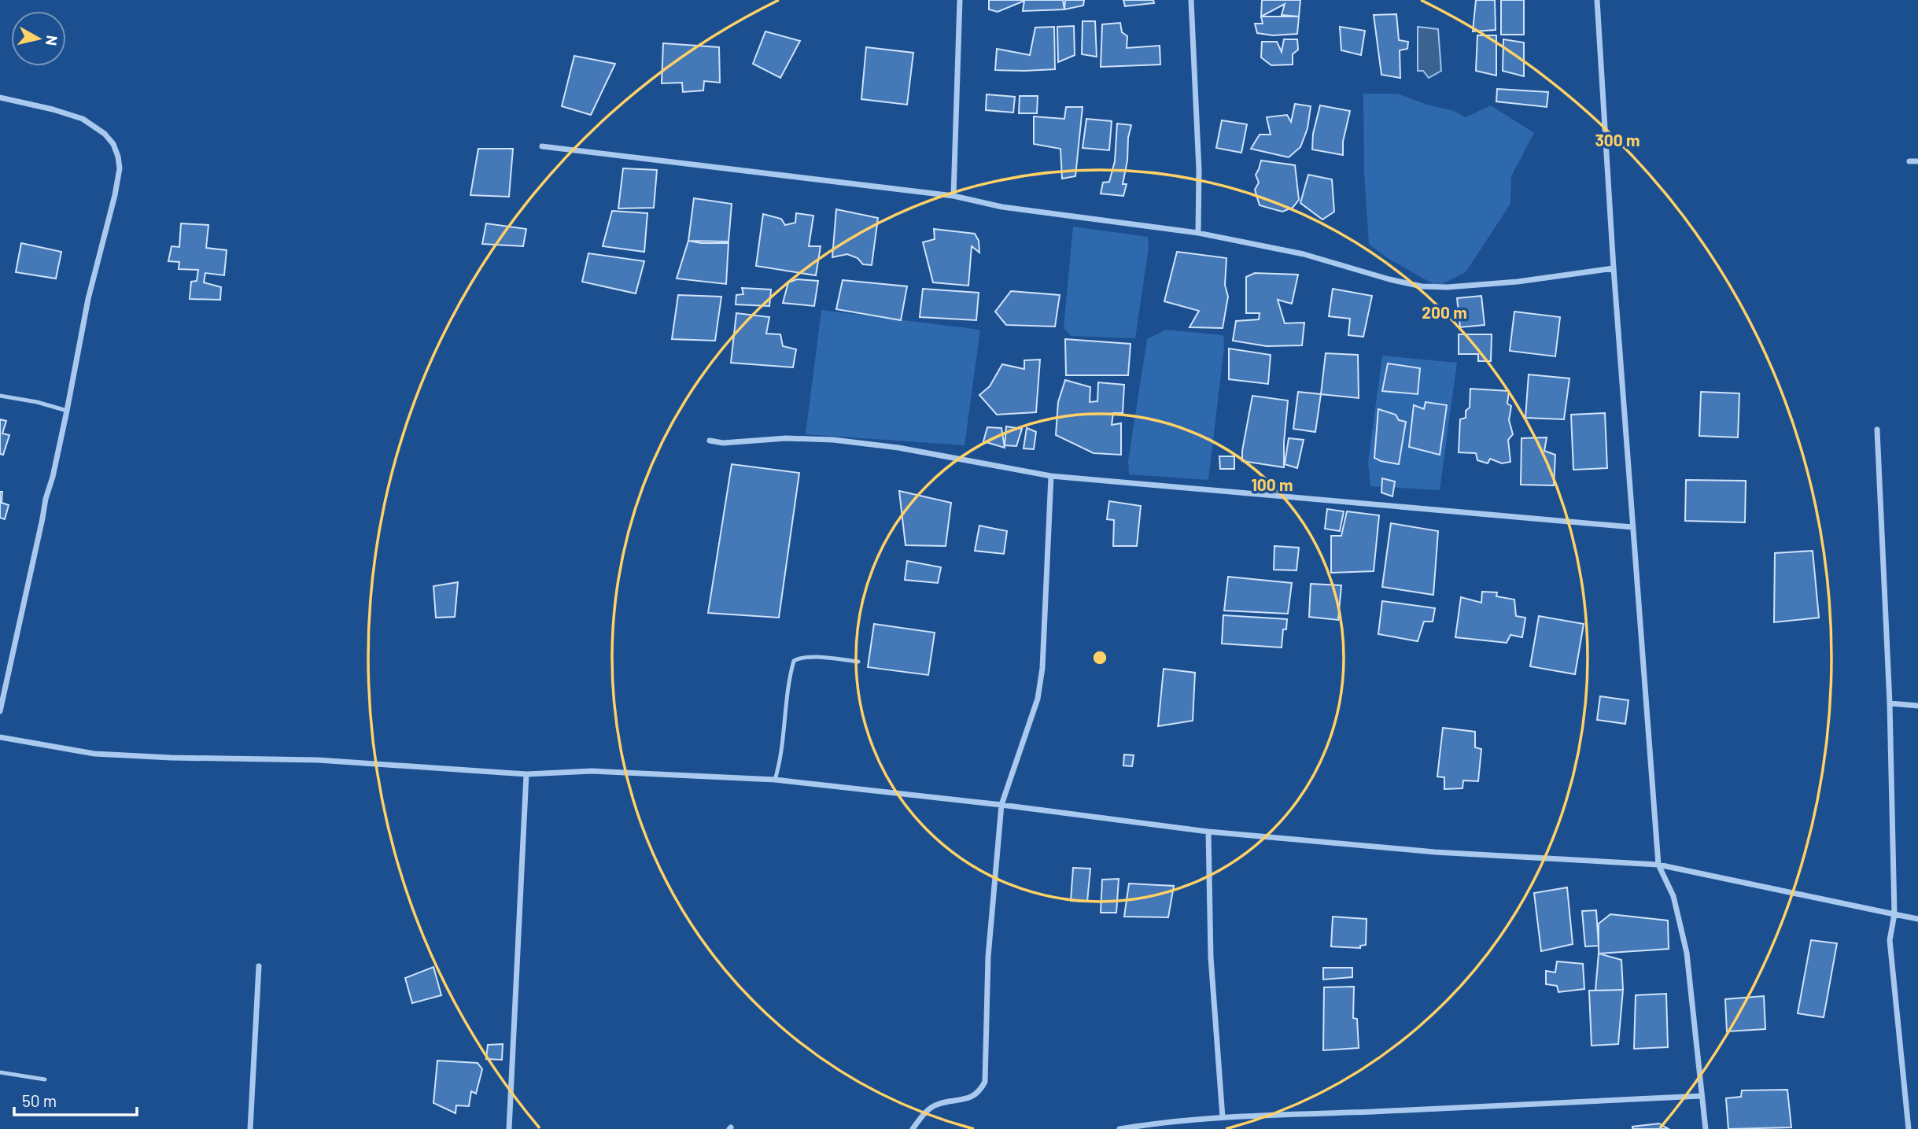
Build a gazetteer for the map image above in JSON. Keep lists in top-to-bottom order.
{
  "scale_bar": "50 m",
  "north": "right",
  "rings": ["300 m", "200 m", "100 m"]
}
